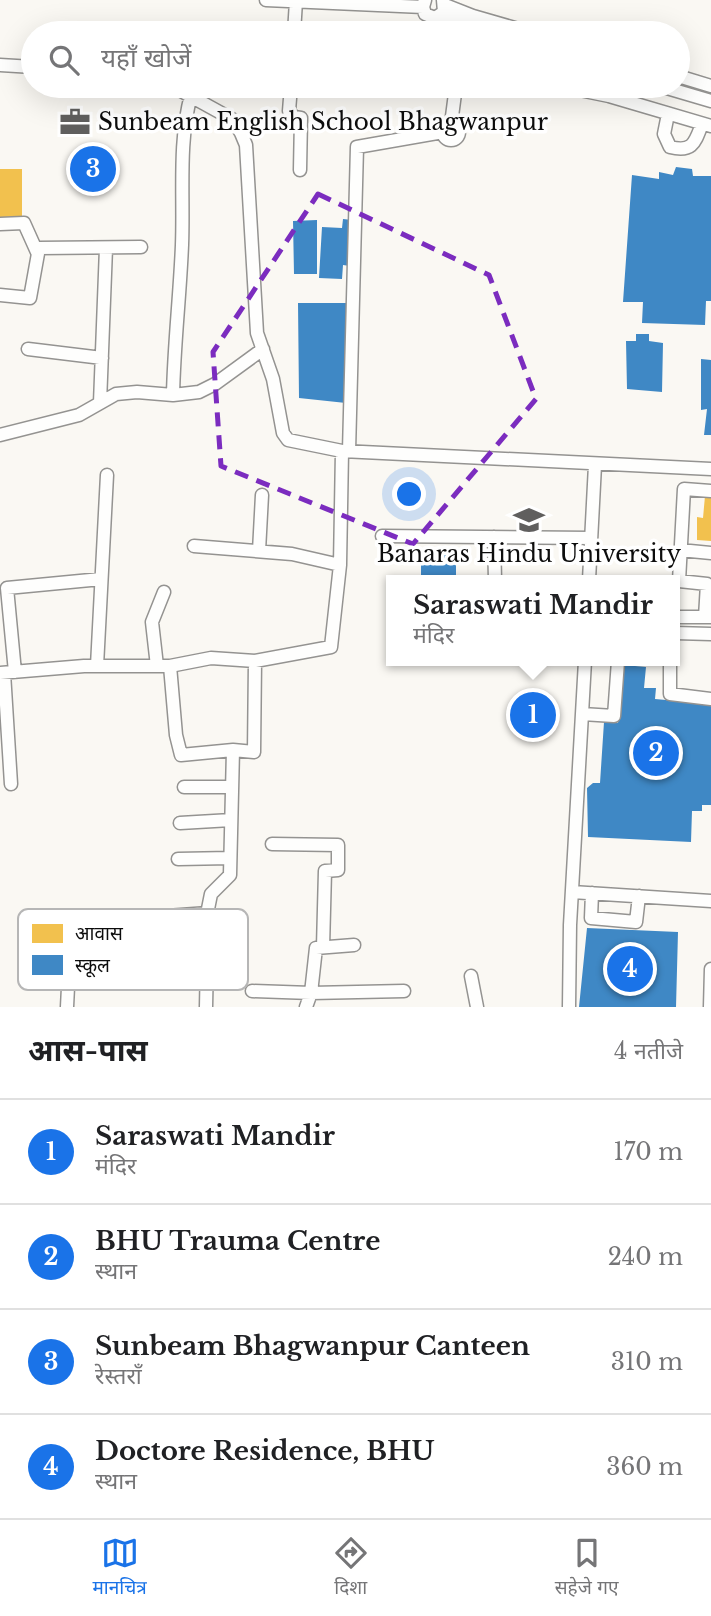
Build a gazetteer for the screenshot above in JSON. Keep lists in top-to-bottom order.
{
  "places": {
    "office": ["Sunbeam English School Bhagwanpur"],
    "school or university": ["Banaras Hindu University"]
  },
  "legend": ["आवास", "स्कूल"],
  "page": {
    "search": "यहाँ खोजें",
    "pins": [
      "3",
      "1",
      "2",
      "4"
    ],
    "popup": ["Saraswati Mandir", "मंदिर"],
    "heading": ["आस-पास", "4 नतीजे"],
    "list": [
      {
        "mark": "1",
        "name": "Saraswati Mandir",
        "note": "मंदिर",
        "value": "170 m"
      },
      {
        "mark": "2",
        "name": "BHU Trauma Centre",
        "note": "स्थान",
        "value": "240 m"
      },
      {
        "mark": "3",
        "name": "Sunbeam Bhagwanpur Canteen",
        "note": "रेस्तराँ",
        "value": "310 m"
      },
      {
        "mark": "4",
        "name": "Doctore Residence, BHU",
        "note": "स्थान",
        "value": "360 m"
      }
    ],
    "nav": ["मानचित्र", "दिशा", "सहेजे गए"]
  }
}
